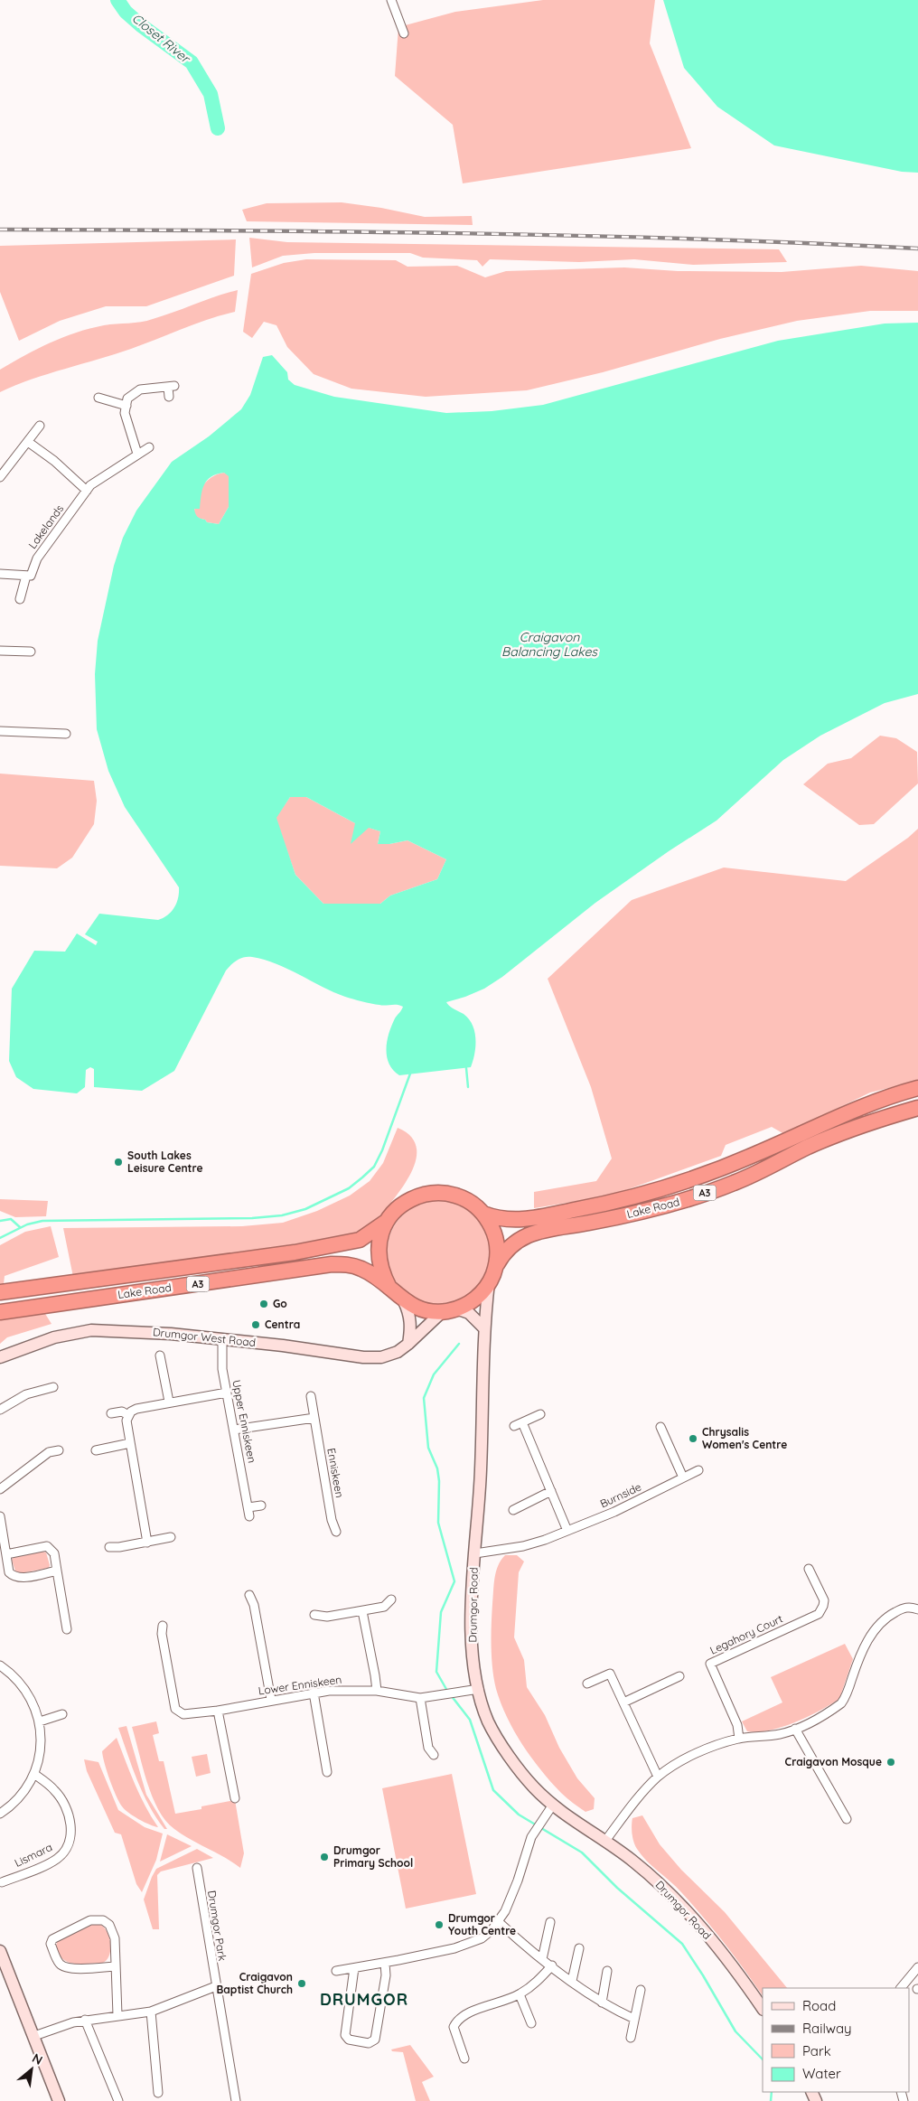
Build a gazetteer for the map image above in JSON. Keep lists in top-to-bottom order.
{
  "streets": {
    "highway": ["A3", "Lake Road"],
    "street": [
      "Lakelands",
      "Drumgor West Road",
      "Upper Enniskeen",
      "Enniskeen",
      "Burnside",
      "Drumgor Road",
      "Legahory Court",
      "Lower Enniskeen",
      "Lismara",
      "Drumgor Park"
    ]
  },
  "crossings": [
    ["A3", "Lake Road"],
    ["A3", "Drumgor West Road"],
    ["A3", "Drumgor Road"],
    ["Lake Road", "Drumgor West Road"],
    ["Lake Road", "Drumgor Road"],
    ["Drumgor West Road", "Upper Enniskeen"],
    ["Drumgor West Road", "Drumgor Road"],
    ["Burnside", "Drumgor Road"],
    ["Drumgor Road", "Lower Enniskeen"]
  ],
  "districts": ["DRUMGOR"],
  "water": ["Closet River", "Craigavon Balancing Lakes"],
  "places": [
    "South Lakes Leisure Centre",
    "Go",
    "Centra",
    "Chrysalis Women's Centre",
    "Craigavon Mosque",
    "Drumgor Primary School",
    "Drumgor Youth Centre",
    "Craigavon Baptist Church"
  ],
  "legend": [
    "Road",
    "Railway",
    "Park",
    "Water"
  ],
  "north": "top right"
}
